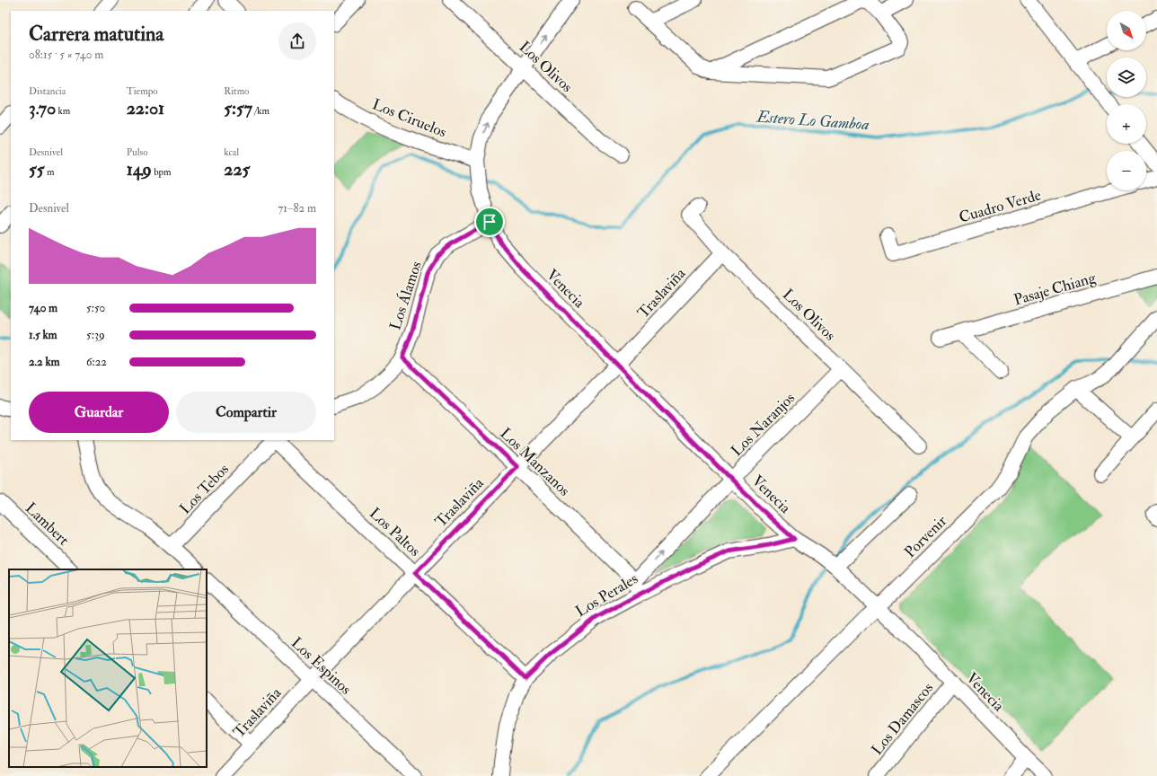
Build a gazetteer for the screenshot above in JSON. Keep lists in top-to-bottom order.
{
  "streets": {
    "street": [
      "Los Olivos",
      "Los Ciruelos",
      "Cuadro Verde",
      "Venecia",
      "Pasaje Chiang",
      "Traslaviña",
      "Los Álamos",
      "Los Naranjos",
      "Los Manzanos",
      "Los Tebos",
      "Lambert",
      "Los Paltos",
      "Porvenir",
      "Los Perales",
      "Los Espinos",
      "Los Damascos"
    ]
  },
  "crossings": [
    ["Los Olivos", "Traslaviña"],
    ["Los Olivos", "Los Naranjos"],
    ["Venecia", "Traslaviña"],
    ["Venecia", "Los Álamos"],
    ["Venecia", "Los Naranjos"],
    ["Venecia", "Porvenir"],
    ["Venecia", "Los Perales"],
    ["Venecia", "Los Damascos"],
    ["Traslaviña", "Los Manzanos"],
    ["Traslaviña", "Los Paltos"],
    ["Traslaviña", "Los Espinos"],
    ["Los Álamos", "Los Manzanos"],
    ["Los Naranjos", "Los Manzanos"],
    ["Los Naranjos", "Los Perales"],
    ["Los Manzanos", "Los Perales"],
    ["Los Paltos", "Los Perales"]
  ],
  "one_way": ["Los Naranjos"],
  "water": ["Estero Lo Gamboa"],
  "north": "bottom right",
  "page": {
    "map_buttons": ["+", "−"],
    "heading": ["Carrera matutina", "08:15 · 5 × 740 m"],
    "stats": [
      ["Distancia", "3.70 km"],
      ["Tiempo", "22:01"],
      ["Ritmo", "5:57 /km"],
      ["Desnivel", "55 m"],
      ["Pulso", "149 bpm"],
      ["kcal", "225"]
    ],
    "chart": ["Desnivel", "71–82 m"],
    "list": [
      {
        "name": "740 m",
        "note": "5:50"
      },
      {
        "name": "1.5 km",
        "note": "5:39"
      },
      {
        "name": "2.2 km",
        "note": "6:22"
      }
    ],
    "buttons": ["Guardar", "Compartir"]
  }
}
